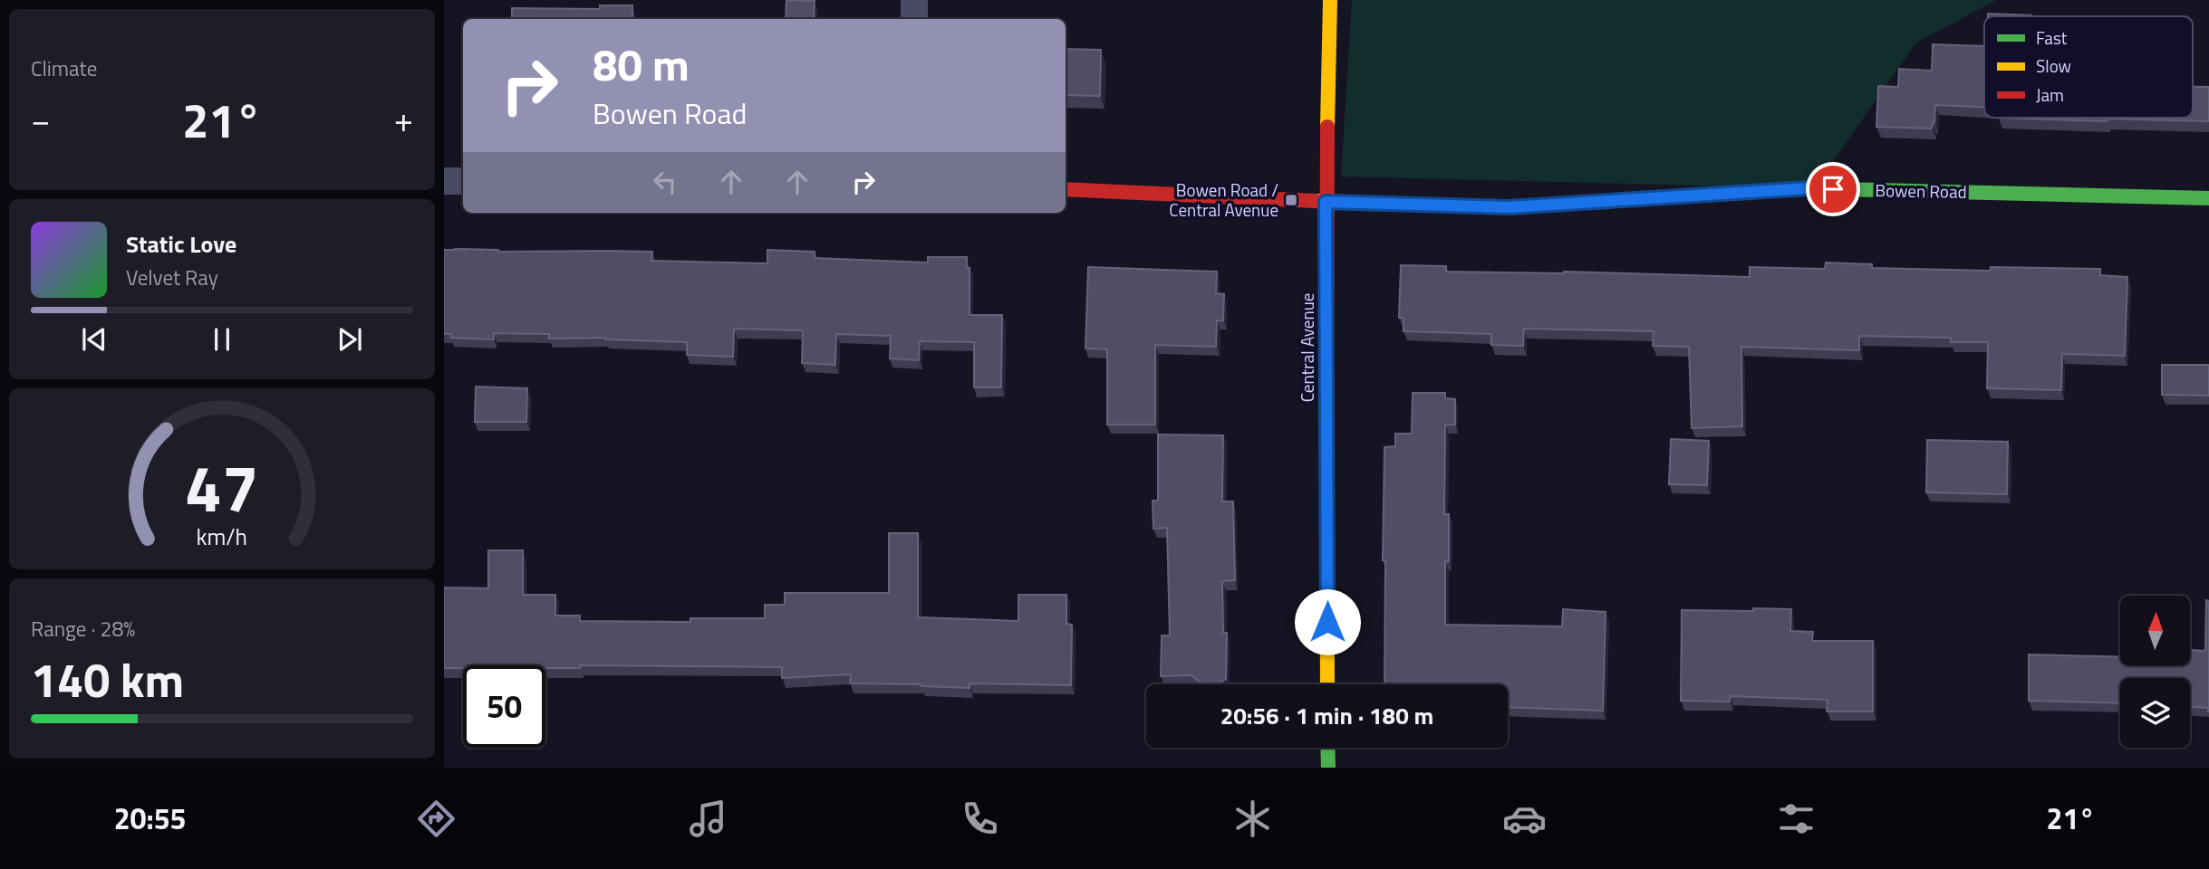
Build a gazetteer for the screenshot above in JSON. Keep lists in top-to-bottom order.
{
  "streets": {
    "street": ["Bowen Road", "Central Avenue"]
  },
  "crossings": [
    ["Bowen Road", "Central Avenue"]
  ],
  "places": {
    "transit": ["Bowen Road / Central Avenue"]
  },
  "legend": ["Fast", "Slow", "Jam"],
  "north": "top",
  "page": {
    "tile": [
      "Climate",
      ["Range · 28%", "140 km"]
    ],
    "turn": ["80 m", "Bowen Road"],
    "heat": ["−", "21°", "+"],
    "song": ["Static Love", "Velvet Ray"],
    "limit": "50",
    "trip": "20:56 · 1 min · 180 m",
    "tabs": ["20:55", "21°"],
    "gauge": ["47", "km/h"]
  }
}
